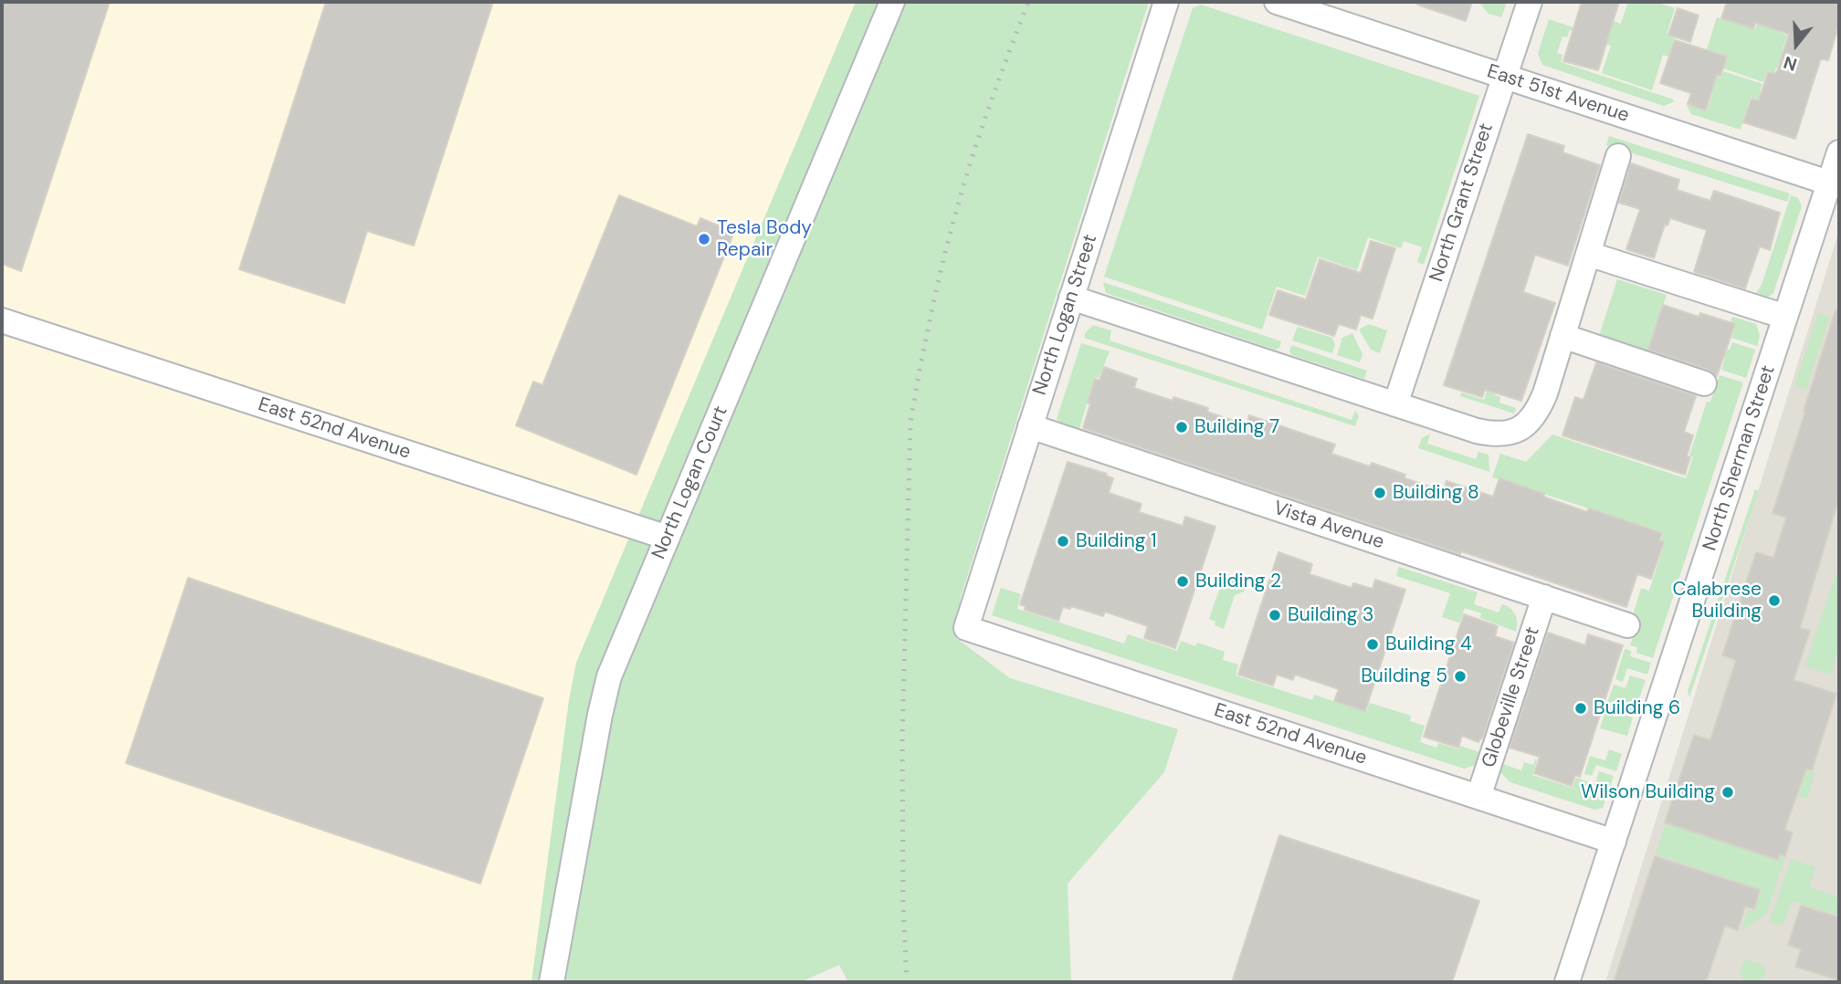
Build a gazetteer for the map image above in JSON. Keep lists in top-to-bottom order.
{
  "streets": {
    "street": [
      "East 51st Avenue",
      "North Grant Street",
      "North Logan Street",
      "East 52nd Avenue",
      "North Sherman Street",
      "North Logan Court",
      "Vista Avenue",
      "Globeville Street"
    ]
  },
  "crossings": [
    ["East 51st Avenue", "North Grant Street"],
    ["East 51st Avenue", "North Sherman Street"],
    ["North Logan Street", "East 52nd Avenue"],
    ["North Logan Street", "Vista Avenue"],
    ["East 52nd Avenue", "North Sherman Street"],
    ["East 52nd Avenue", "North Logan Court"],
    ["East 52nd Avenue", "Globeville Street"],
    ["Vista Avenue", "Globeville Street"]
  ],
  "places": [
    "Tesla Body Repair",
    "Building 7",
    "Building 8",
    "Building 1",
    "Building 2",
    "Calabrese Building",
    "Building 3",
    "Building 4",
    "Building 5",
    "Building 6",
    "Wilson Building"
  ],
  "north": "bottom"
}
